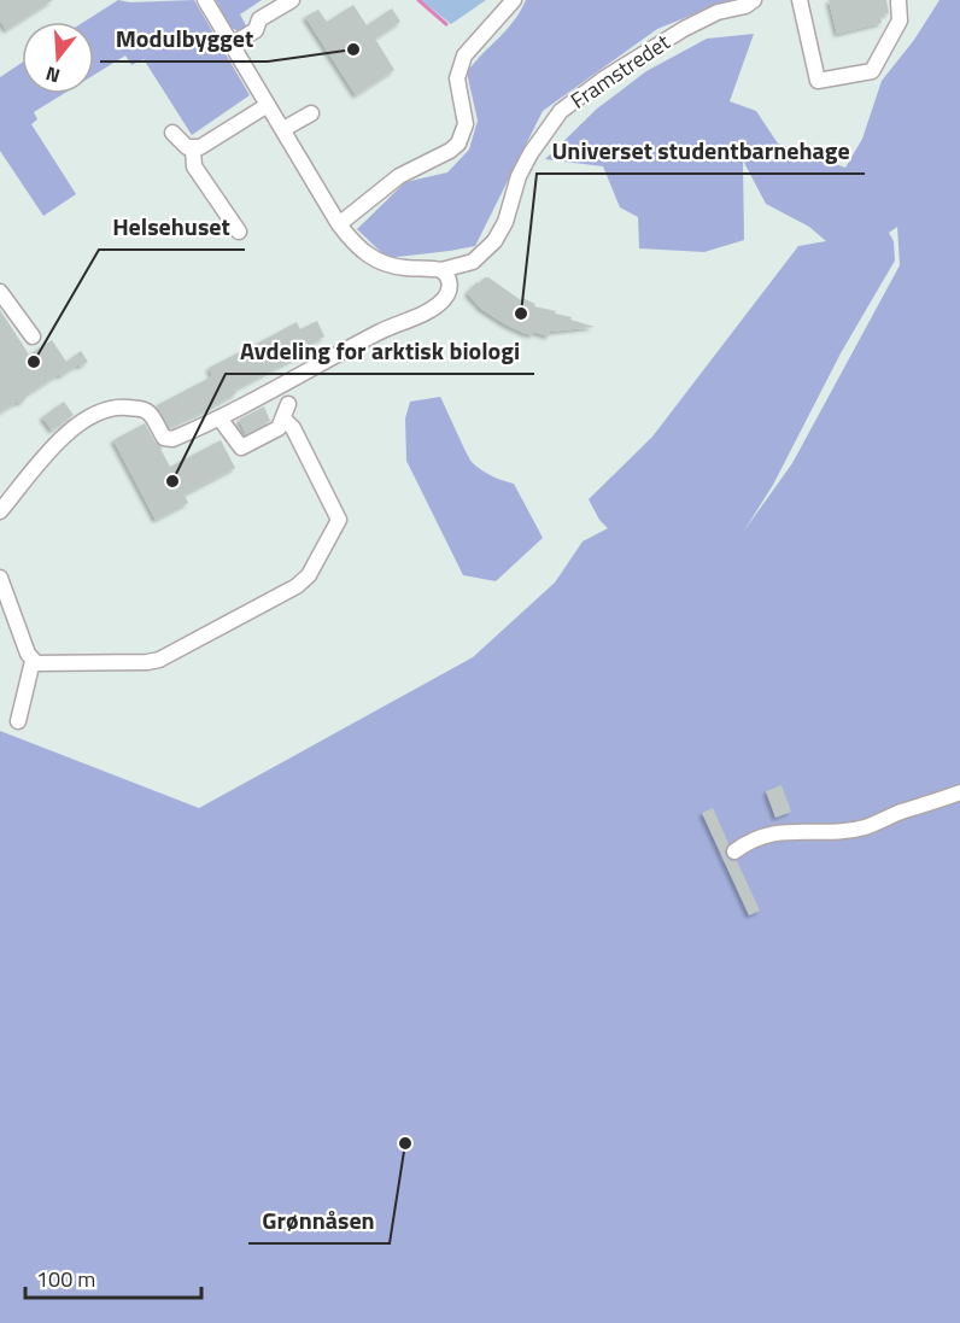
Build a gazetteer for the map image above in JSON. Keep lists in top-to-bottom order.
{
  "streets": {
    "street": ["Framstredet"]
  },
  "places": [
    "Modulbygget",
    "Universet studentbarnehage",
    "Helsehuset",
    "Avdeling for arktisk biologi",
    "Grønnåsen"
  ],
  "scale_bar": "100 m",
  "north": "bottom"
}
